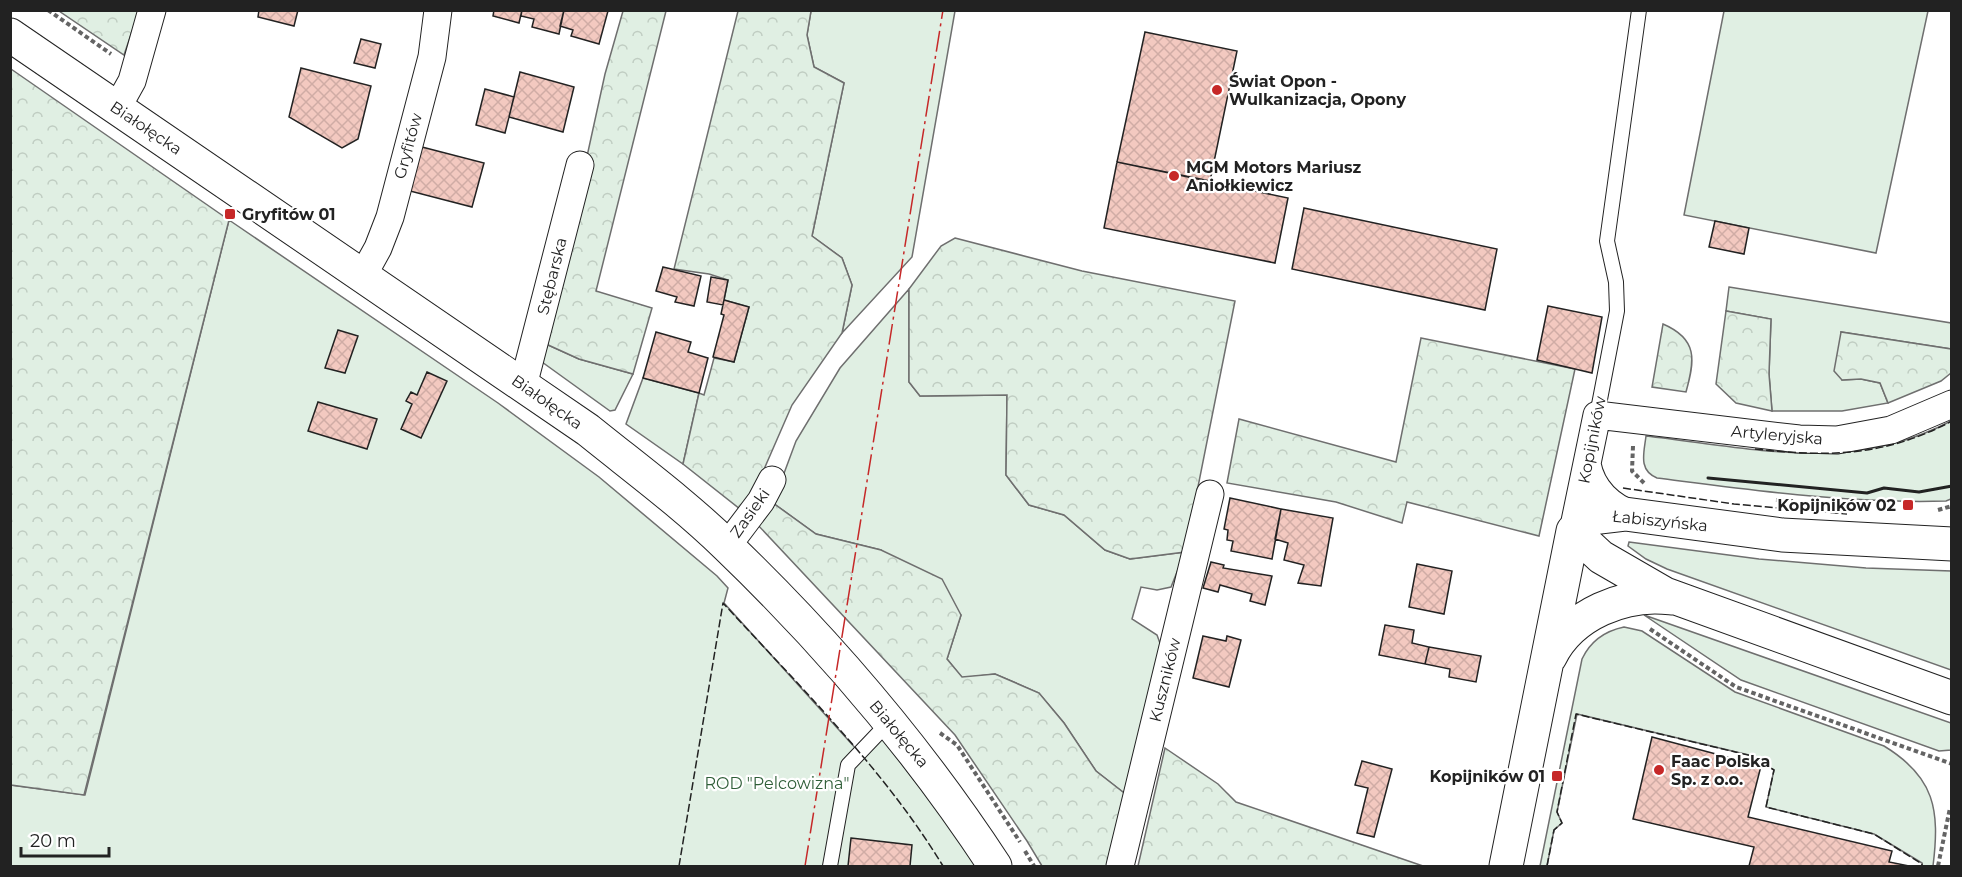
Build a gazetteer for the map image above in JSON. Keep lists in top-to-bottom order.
{
  "streets": {
    "street": [
      "Białołęcka",
      "Gryfitów",
      "Stębarska",
      "Artyleryjska",
      "Kopijników",
      "Zasieki",
      "Łabiszyńska",
      "Kuszników"
    ]
  },
  "crossings": [
    ["Białołęcka", "Gryfitów"],
    ["Białołęcka", "Stębarska"],
    ["Białołęcka", "Zasieki"],
    ["Artyleryjska", "Kopijników"],
    ["Kopijników", "Łabiszyńska"]
  ],
  "parks": ["ROD \"Pelcowizna\""],
  "places": {
    "other": ["Świat Opon - Wulkanizacja, Opony", "MGM Motors Mariusz Aniołkiewicz", "Faac Polska Sp. z o.o."],
    "transit": ["Gryfitów 01", "Kopijników 02", "Kopijników 01"]
  },
  "scale_bar": "20 m"
}
